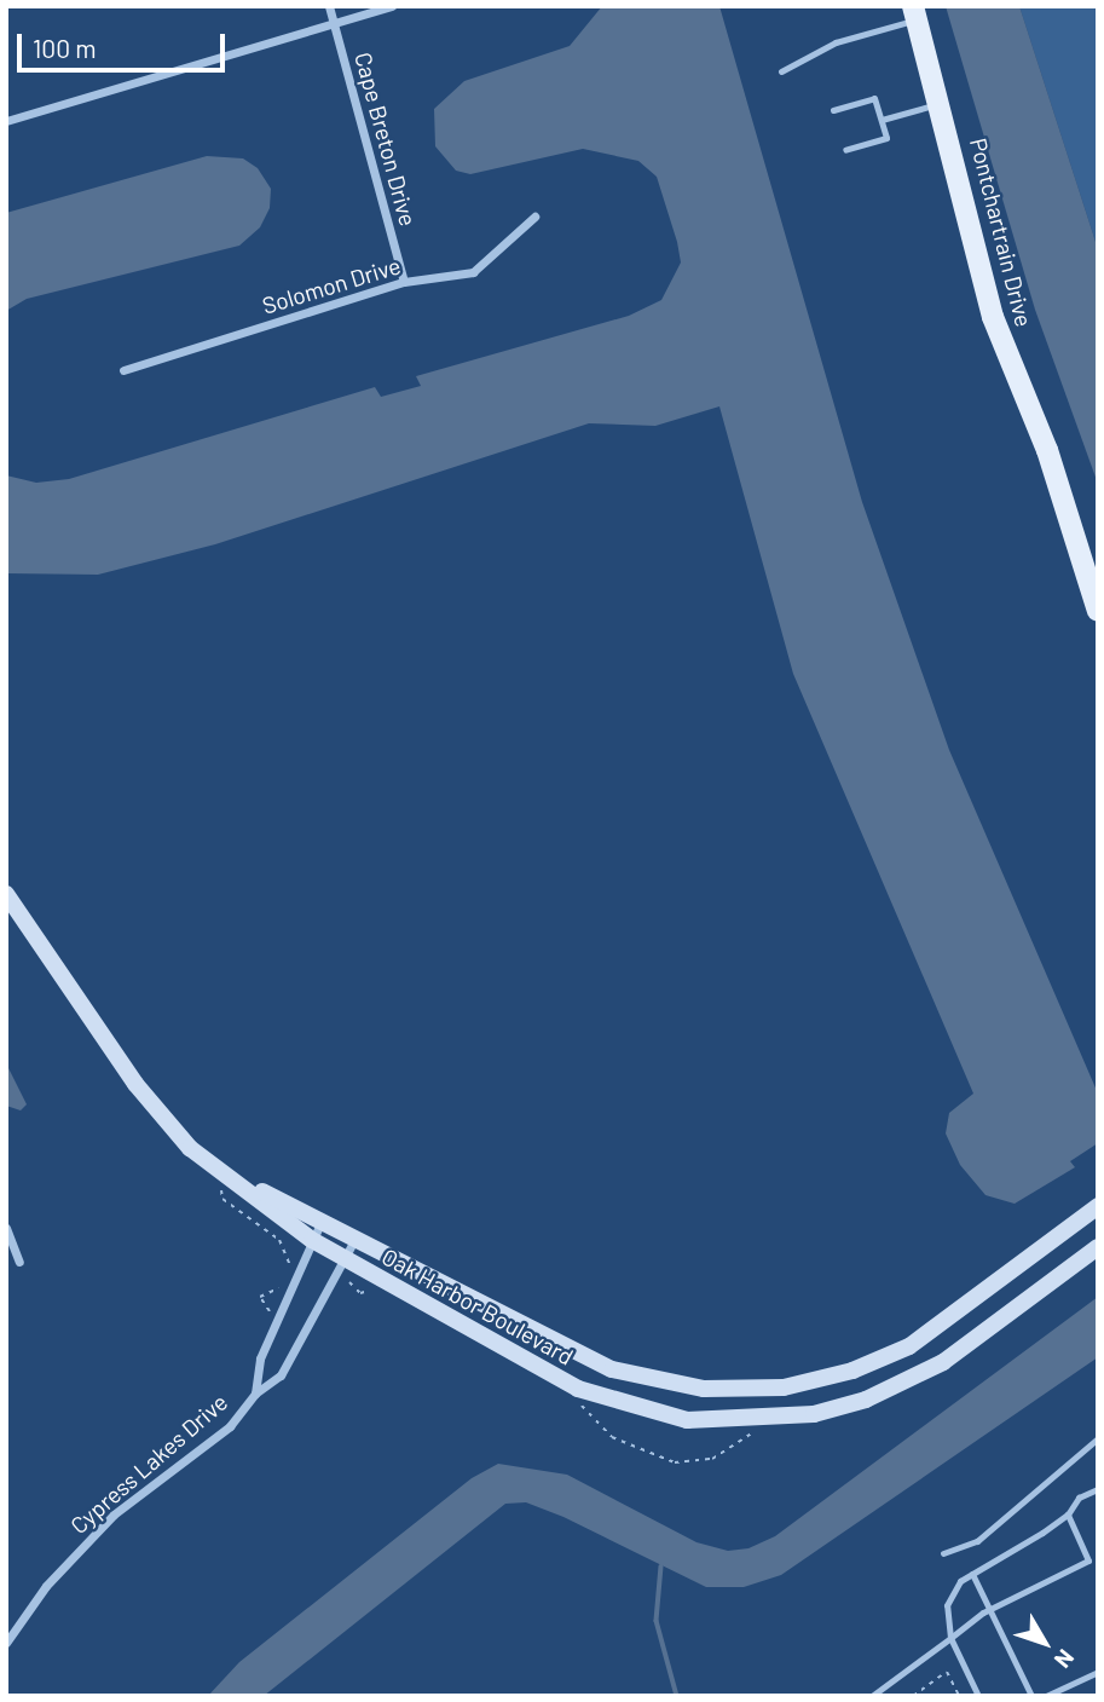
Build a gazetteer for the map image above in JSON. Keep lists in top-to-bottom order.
{
  "streets": {
    "main road": ["Pontchartrain Drive"],
    "street": [
      "Cape Breton Drive",
      "Solomon Drive",
      "Oak Harbor Boulevard",
      "Cypress Lakes Drive"
    ]
  },
  "crossings": [
    ["Cape Breton Drive", "Solomon Drive"],
    ["Oak Harbor Boulevard", "Cypress Lakes Drive"]
  ],
  "scale_bar": "100 m",
  "north": "bottom right"
}
